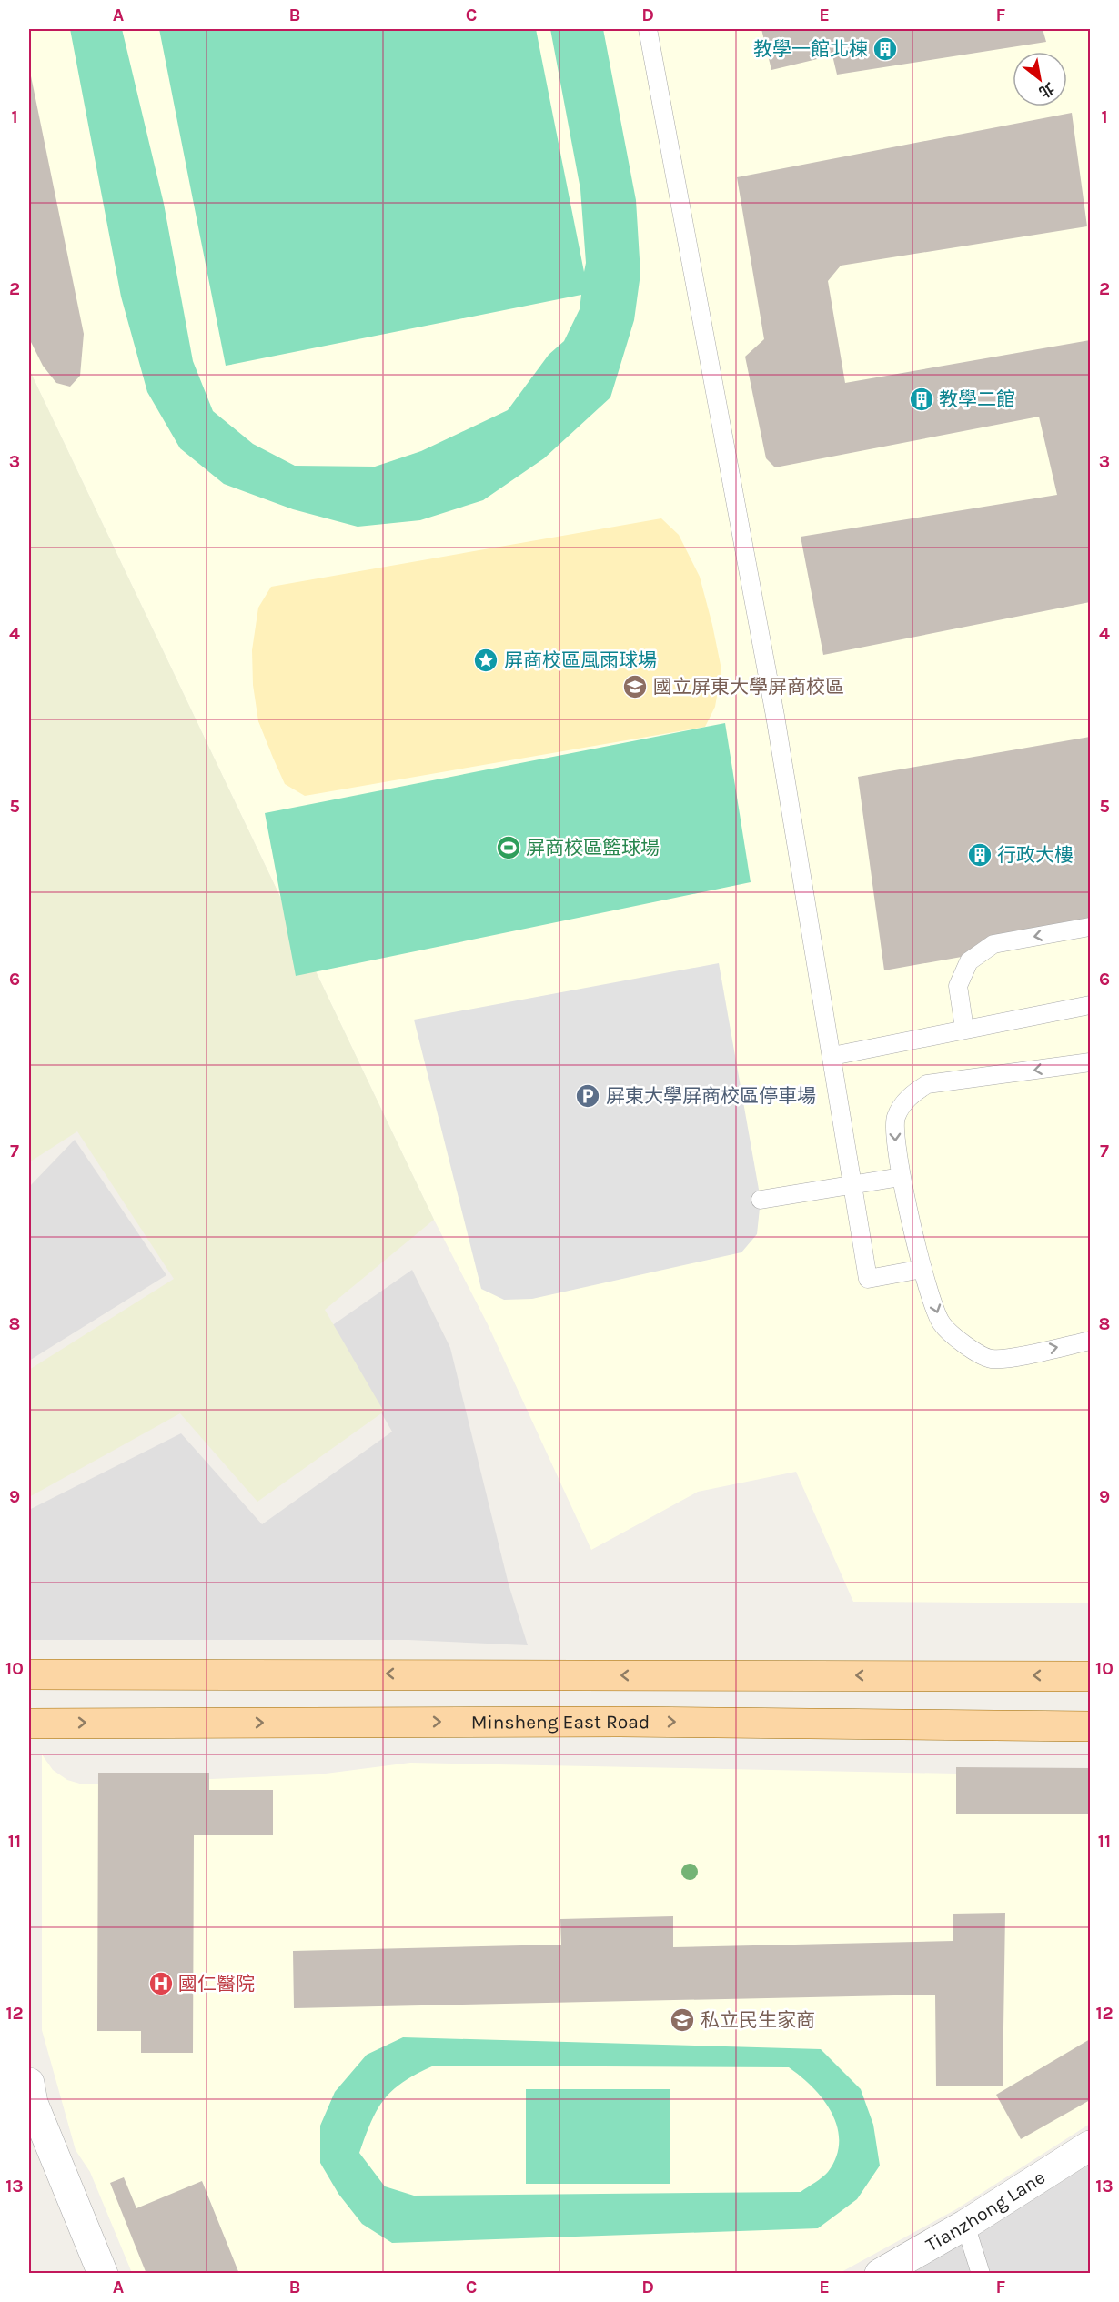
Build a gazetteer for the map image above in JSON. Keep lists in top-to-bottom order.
{
  "streets": {
    "main road": ["Minsheng East Road"],
    "street": ["Tianzhong Lane"]
  },
  "places": {
    "building": ["教學一館北棟", "教學二館", "行政大樓"],
    "place": ["屏商校區風雨球場"],
    "school or university": ["國立屏東大學屏商校區", "私立民生家商"],
    "sports": ["屏商校區籃球場"],
    "parking": ["屏東大學屏商校區停車場"],
    "hospital": ["國仁醫院"]
  },
  "north": "bottom right",
  "grid": {
    "columns": [
      "A",
      "B",
      "C",
      "D",
      "E",
      "F"
    ],
    "rows": [
      "1",
      "2",
      "3",
      "4",
      "5",
      "6",
      "7",
      "8",
      "9",
      "10",
      "11",
      "12",
      "13"
    ]
  }
}
